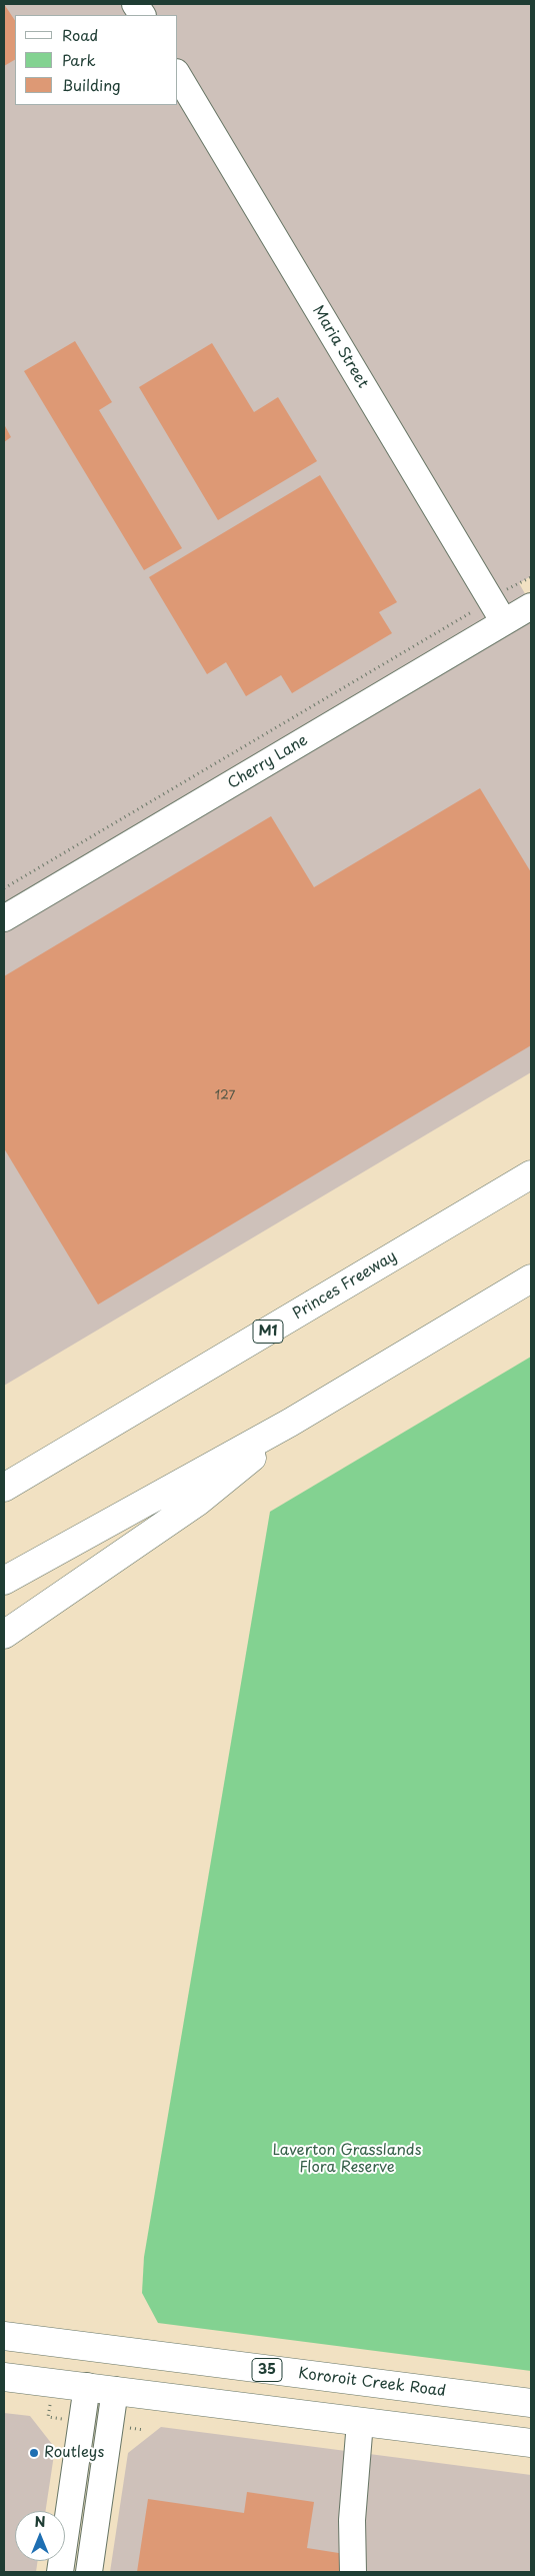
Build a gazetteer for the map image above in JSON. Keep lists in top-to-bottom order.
{
  "streets": {
    "main road": [
      "Princes Freeway",
      "M1",
      "35",
      "Kororoit Creek Road"
    ],
    "street": ["Maria Street", "Cherry Lane"]
  },
  "crossings": [
    ["Maria Street", "Cherry Lane"]
  ],
  "parks": ["Laverton Grasslands Flora Reserve"],
  "places": ["Routleys"],
  "house_numbers": ["127"],
  "legend": ["Road", "Park", "Building"],
  "north": "top"
}
